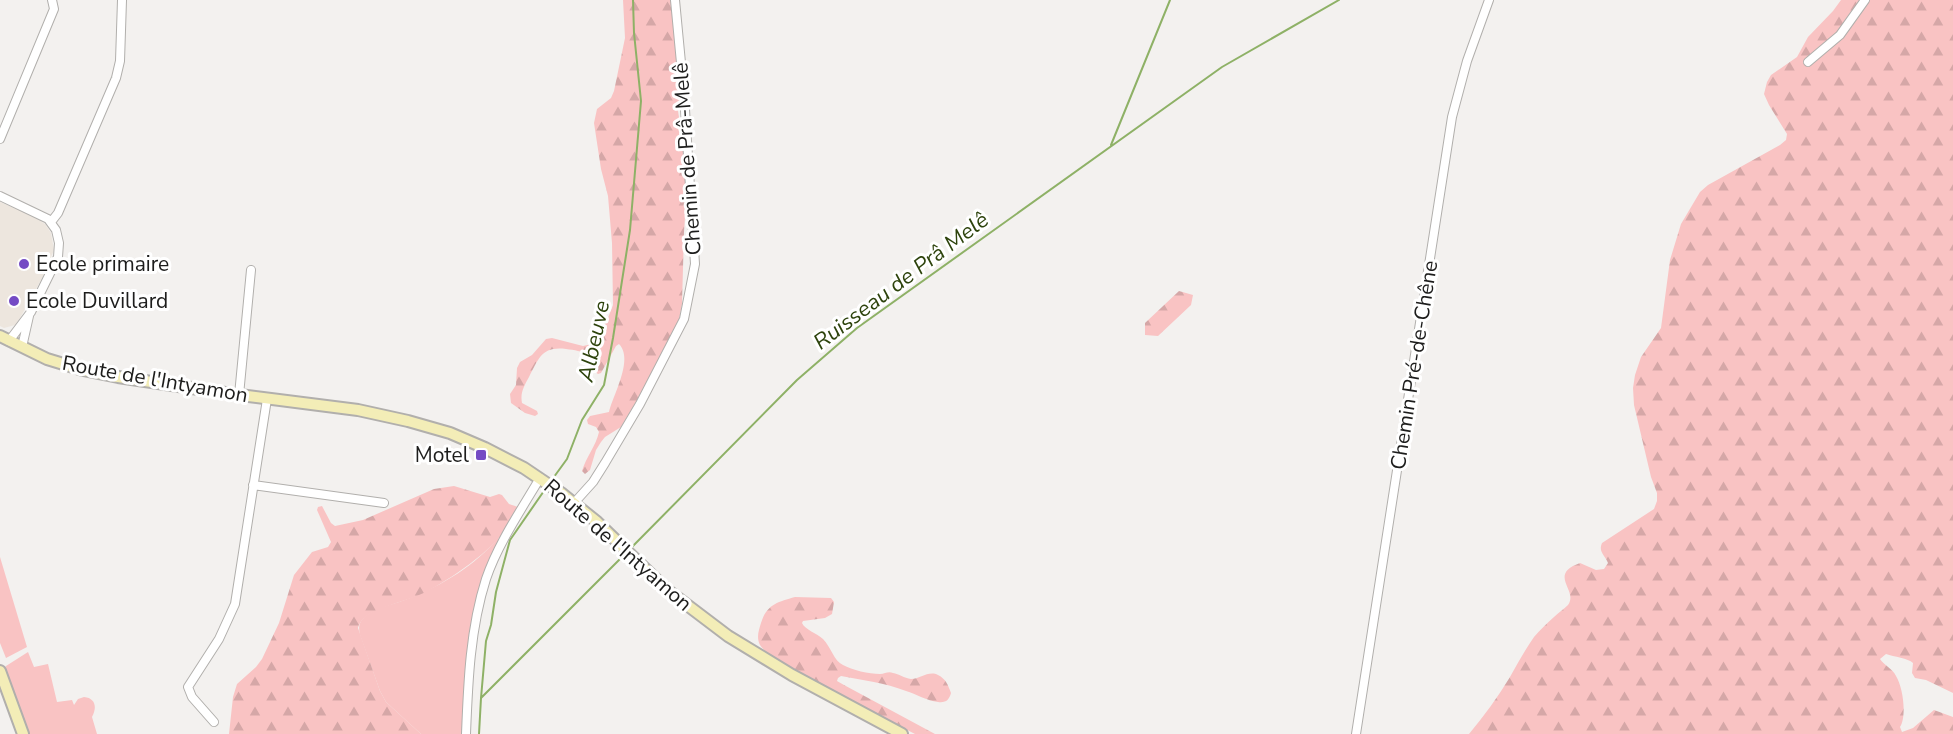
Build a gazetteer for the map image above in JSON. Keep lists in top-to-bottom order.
{
  "streets": {
    "main road": ["Route de l'Intyamon"],
    "street": ["Chemin de Prâ-Melê", "Chemin Pré-de-Chêne"]
  },
  "crossings": [
    ["Chemin de Prâ-Melê", "Route de l'Intyamon"]
  ],
  "water": ["Ruisseau de Prâ Melê", "Albeuve"],
  "places": {
    "other": ["Ecole primaire", "Ecole Duvillard"],
    "transit": ["Motel"]
  }
}
